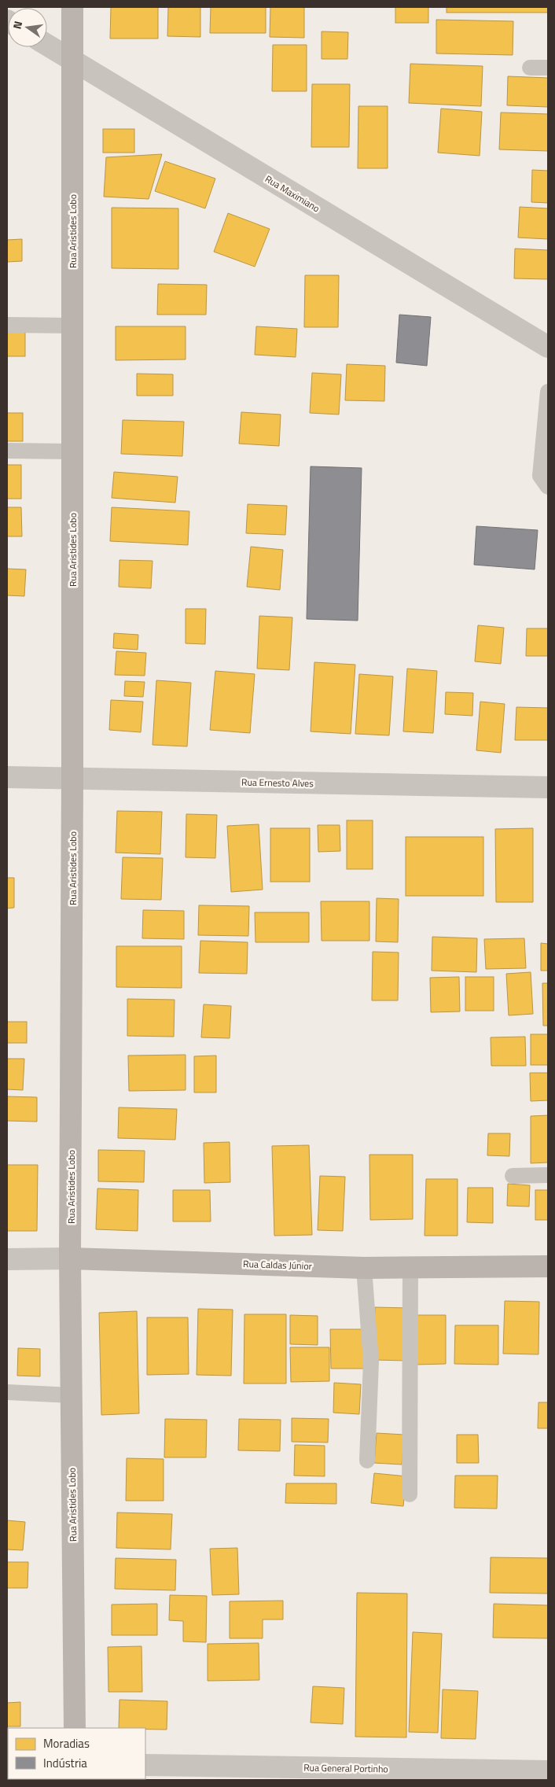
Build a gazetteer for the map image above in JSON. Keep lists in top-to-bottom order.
{
  "streets": {
    "street": [
      "Rua Maximiano",
      "Rua Aristides Lobo",
      "Rua Ernesto Alves",
      "Rua Caldas Júnior",
      "Rua General Portinho"
    ]
  },
  "crossings": [
    ["Rua Maximiano", "Rua Aristides Lobo"],
    ["Rua Aristides Lobo", "Rua Ernesto Alves"],
    ["Rua Aristides Lobo", "Rua Caldas Júnior"]
  ],
  "legend": ["Moradias", "Indústria"],
  "north": "left"
}
